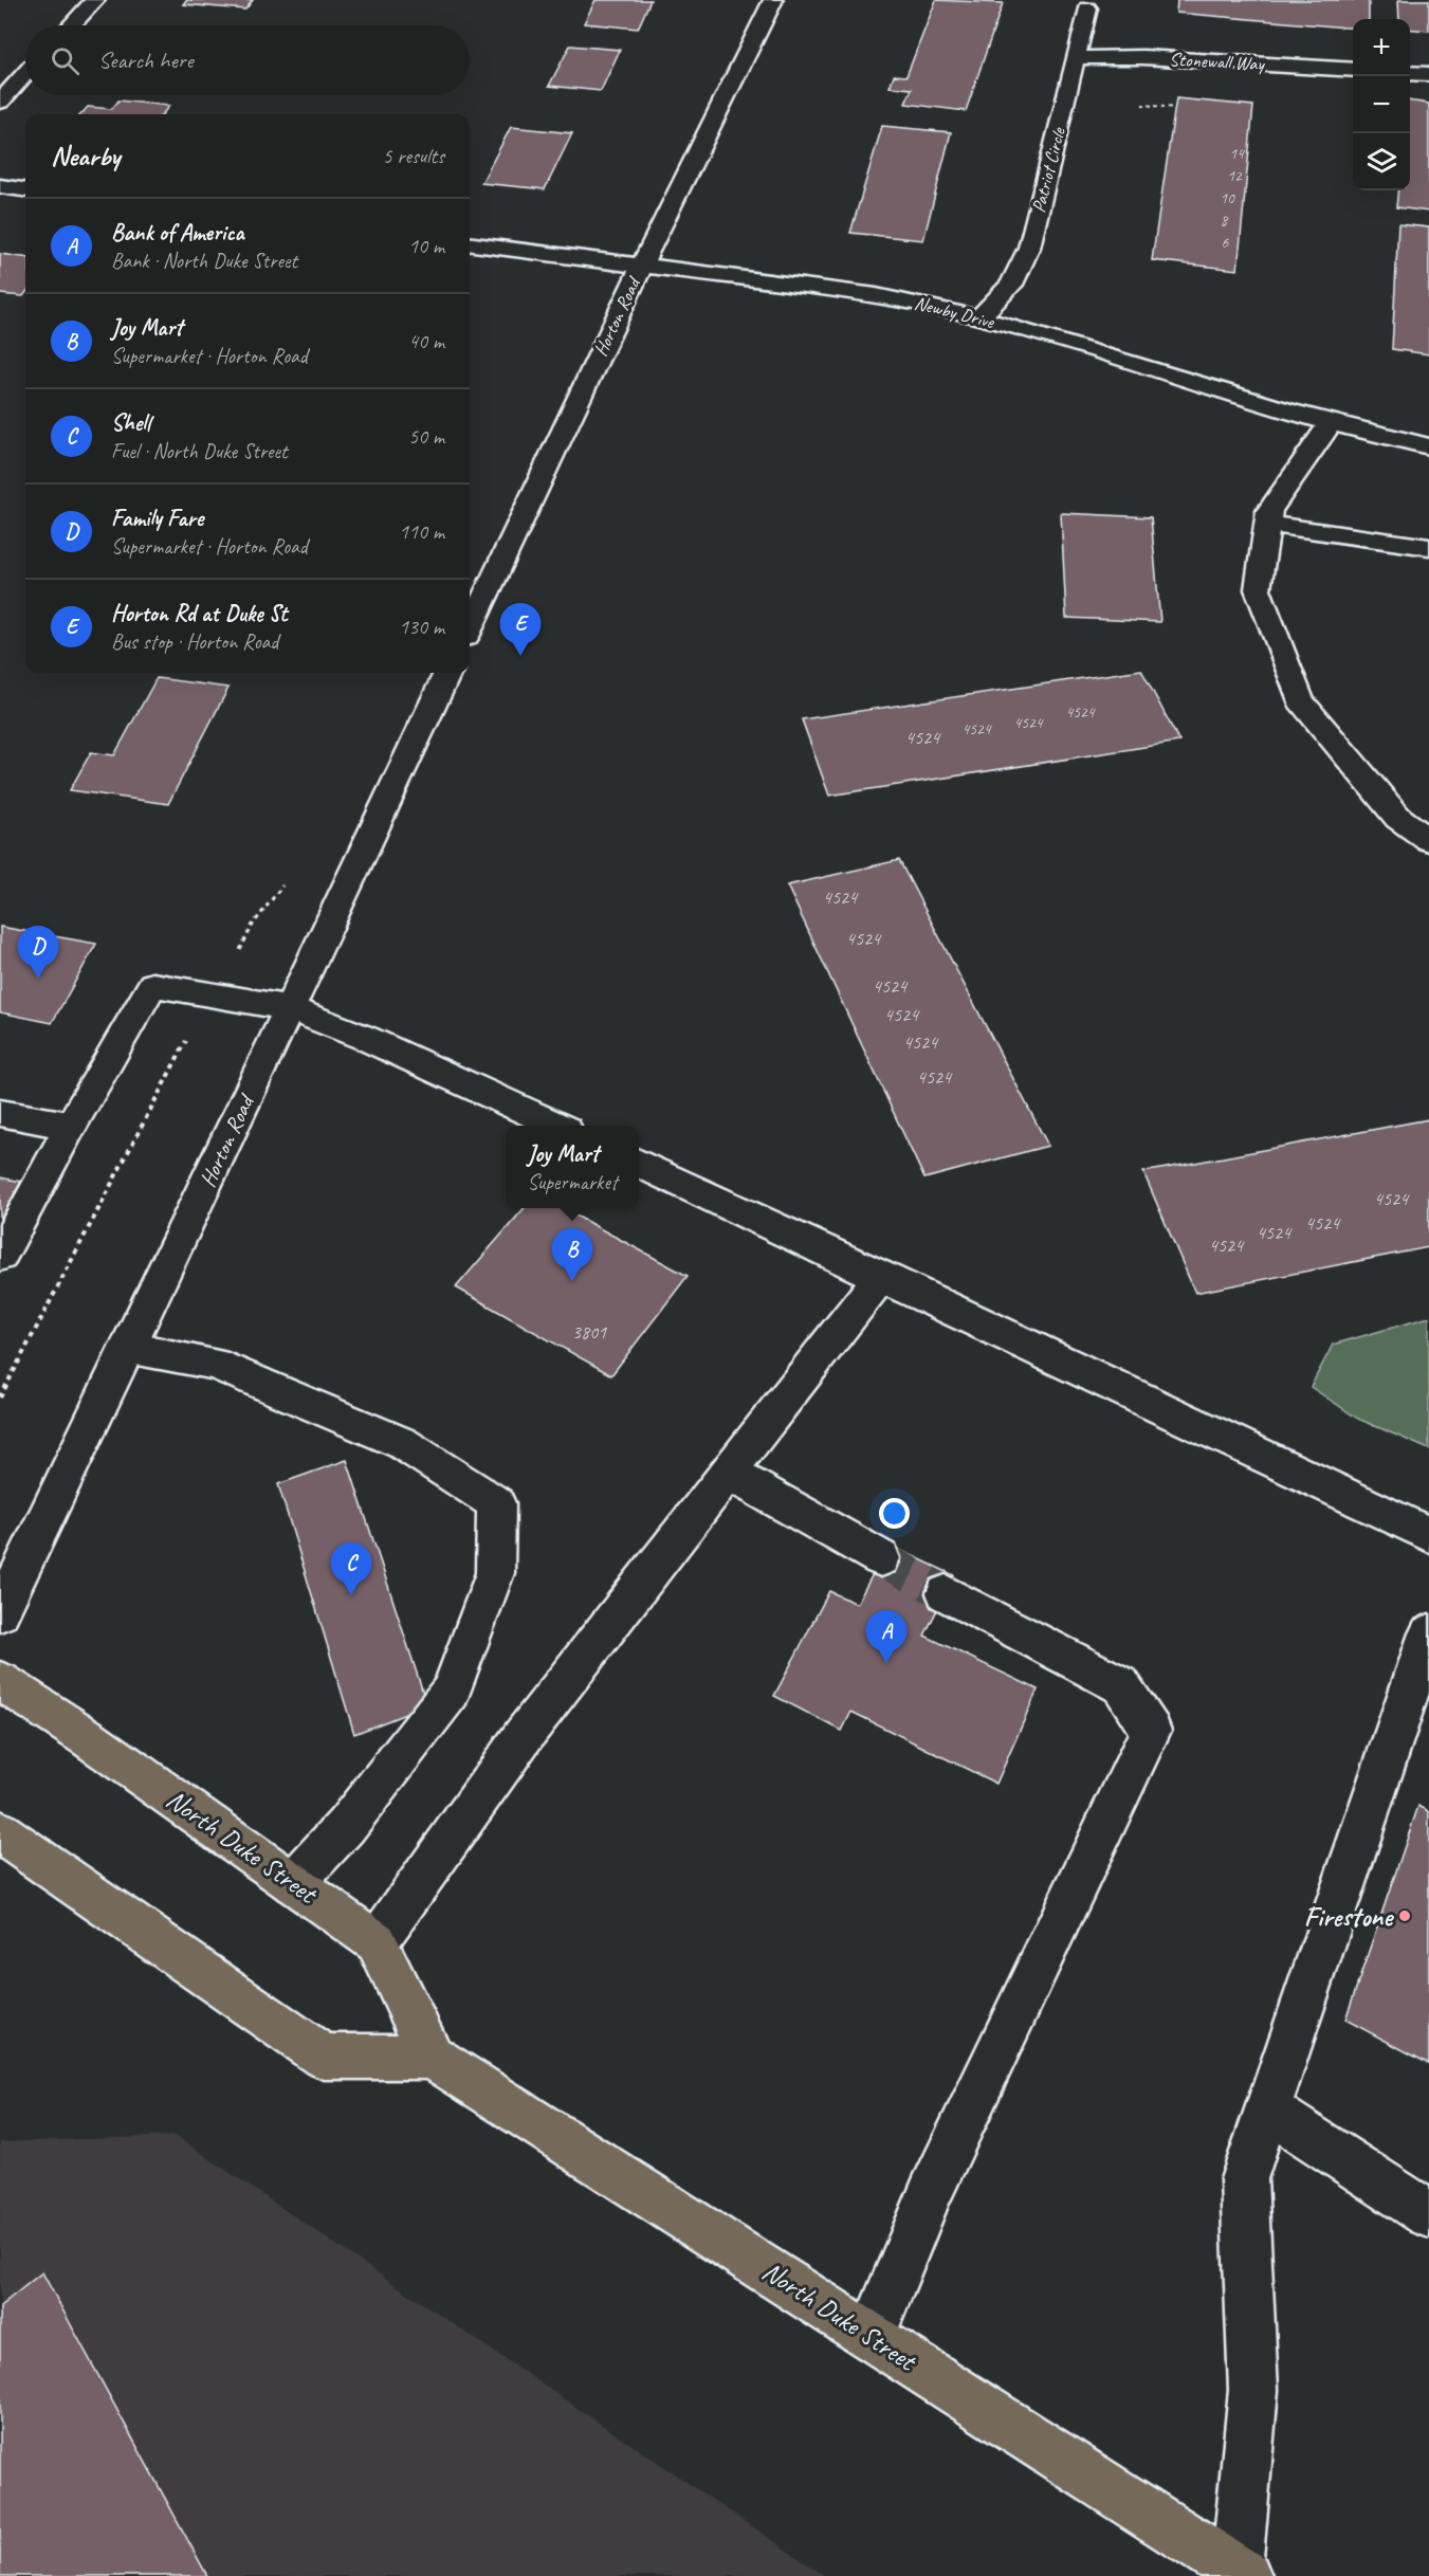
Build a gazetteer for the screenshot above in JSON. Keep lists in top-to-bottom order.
{
  "streets": {
    "highway": ["North Duke Street"],
    "street": [
      "Stonewall Way",
      "Patriot Circle",
      "Newby Drive",
      "Horton Road"
    ]
  },
  "crossings": [
    ["Stonewall Way", "Patriot Circle"],
    ["Patriot Circle", "Newby Drive"],
    ["Newby Drive", "Horton Road"]
  ],
  "places": ["Firestone"],
  "house_numbers": [
    "14",
    "12",
    "10",
    "8",
    "6",
    "4524",
    "4524",
    "4524",
    "4524",
    "4524",
    "4524",
    "4524",
    "4524",
    "4524",
    "4524",
    "4524",
    "4524",
    "4524",
    "4524",
    "3801"
  ],
  "page": {
    "map_buttons": ["+", "−"],
    "search": "Search here",
    "heading": ["Nearby", "5 results"],
    "list": [
      {
        "mark": "A",
        "name": "Bank of America",
        "note": "Bank · North Duke Street",
        "value": "10 m"
      },
      {
        "mark": "B",
        "name": "Joy Mart",
        "note": "Supermarket · Horton Road",
        "value": "40 m"
      },
      {
        "mark": "C",
        "name": "Shell",
        "note": "Fuel · North Duke Street",
        "value": "50 m"
      },
      {
        "mark": "D",
        "name": "Family Fare",
        "note": "Supermarket · Horton Road",
        "value": "110 m"
      },
      {
        "mark": "E",
        "name": "Horton Rd at Duke St",
        "note": "Bus stop · Horton Road",
        "value": "130 m"
      }
    ],
    "pins": [
      "E",
      "D",
      "B",
      "C",
      "A"
    ],
    "popup": ["Joy Mart", "Supermarket"]
  }
}
